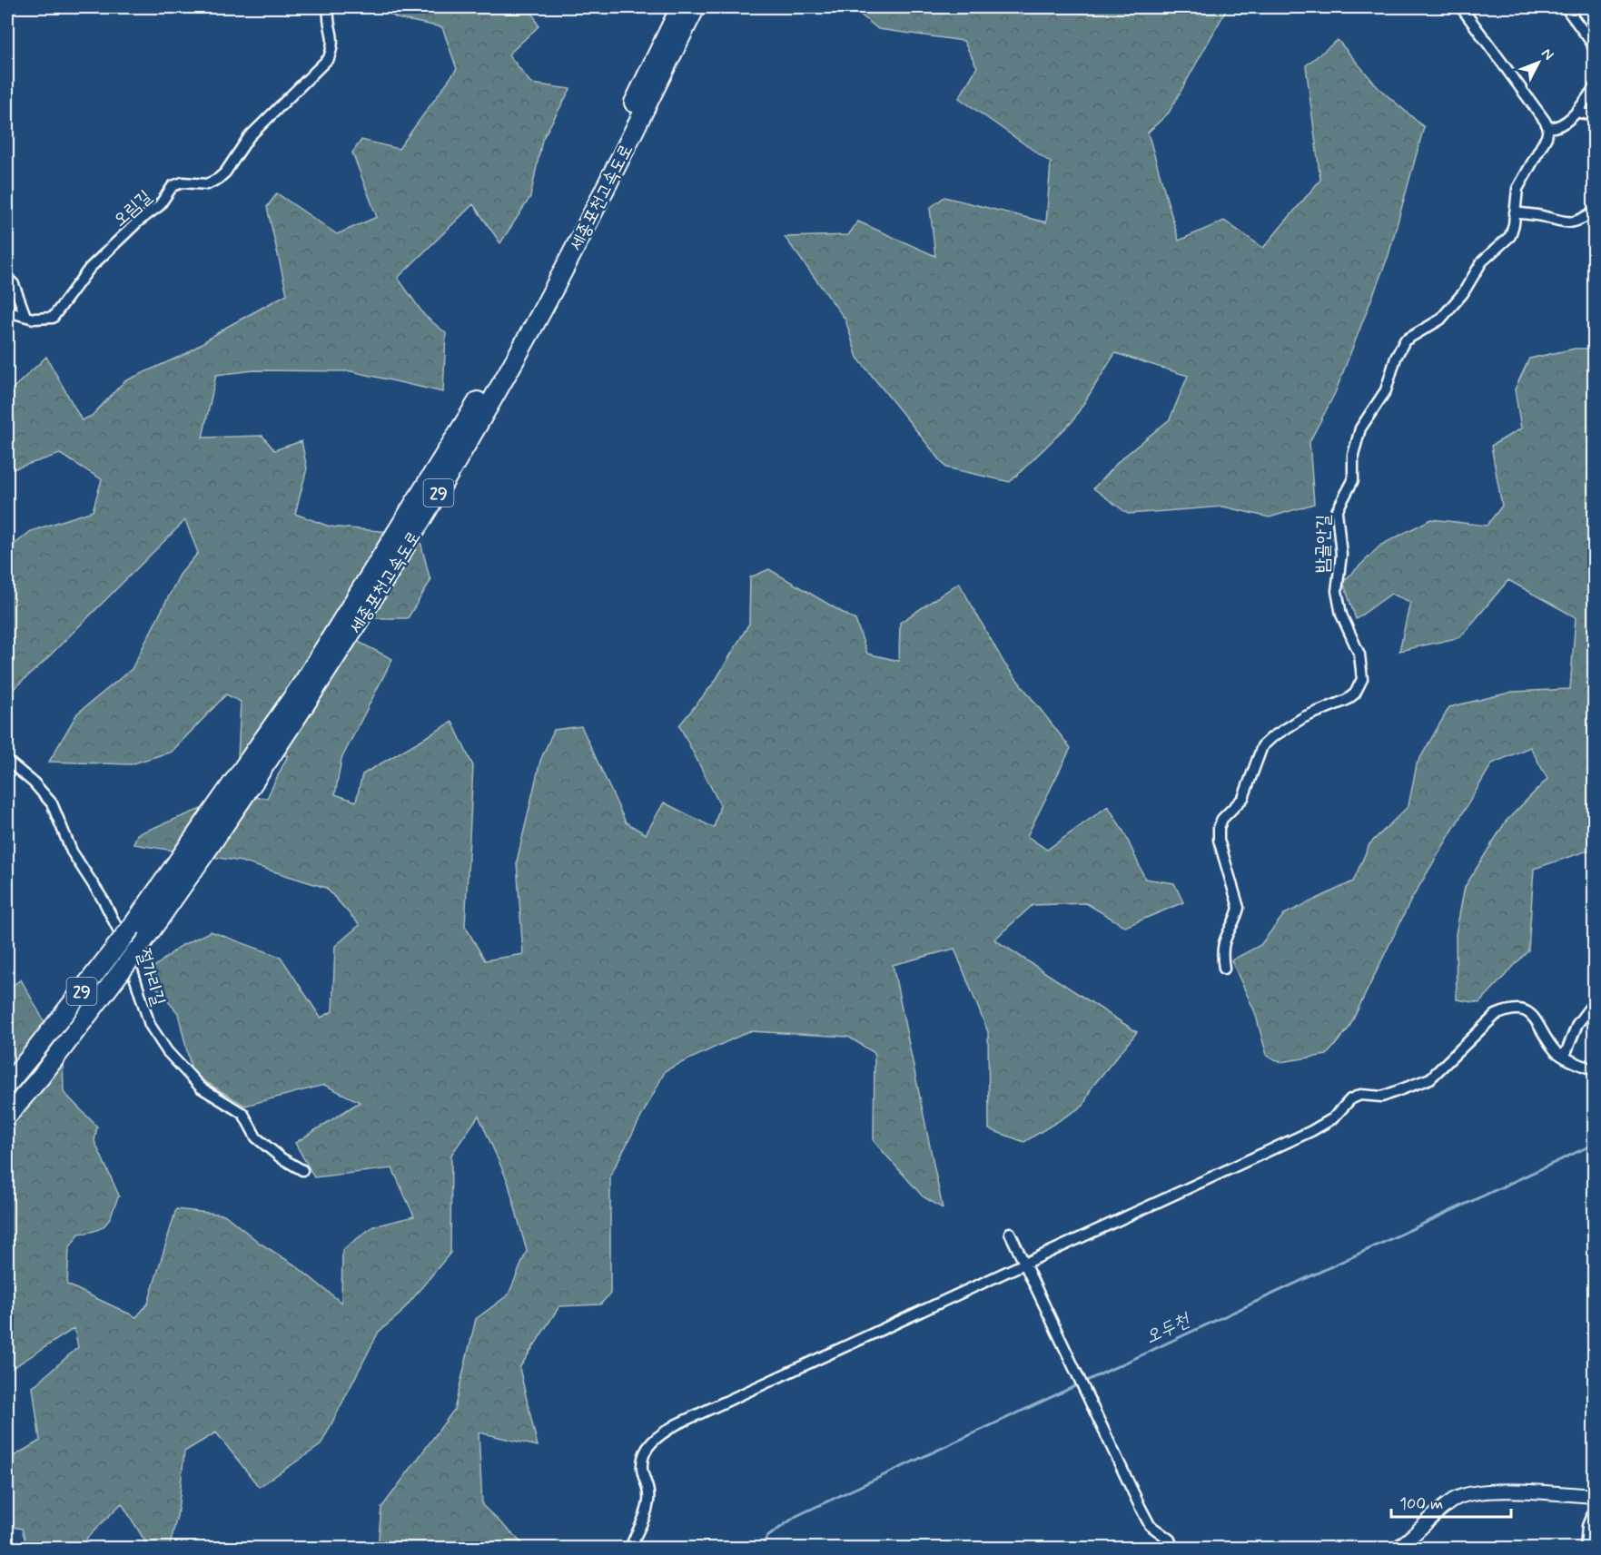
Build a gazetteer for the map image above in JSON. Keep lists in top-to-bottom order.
{
  "streets": {
    "highway": ["세종포천고속도로", "29"],
    "street": ["오림길", "밤골안길", "절가리길"]
  },
  "water": ["오두천"],
  "scale_bar": "100 m",
  "north": "top right"
}
